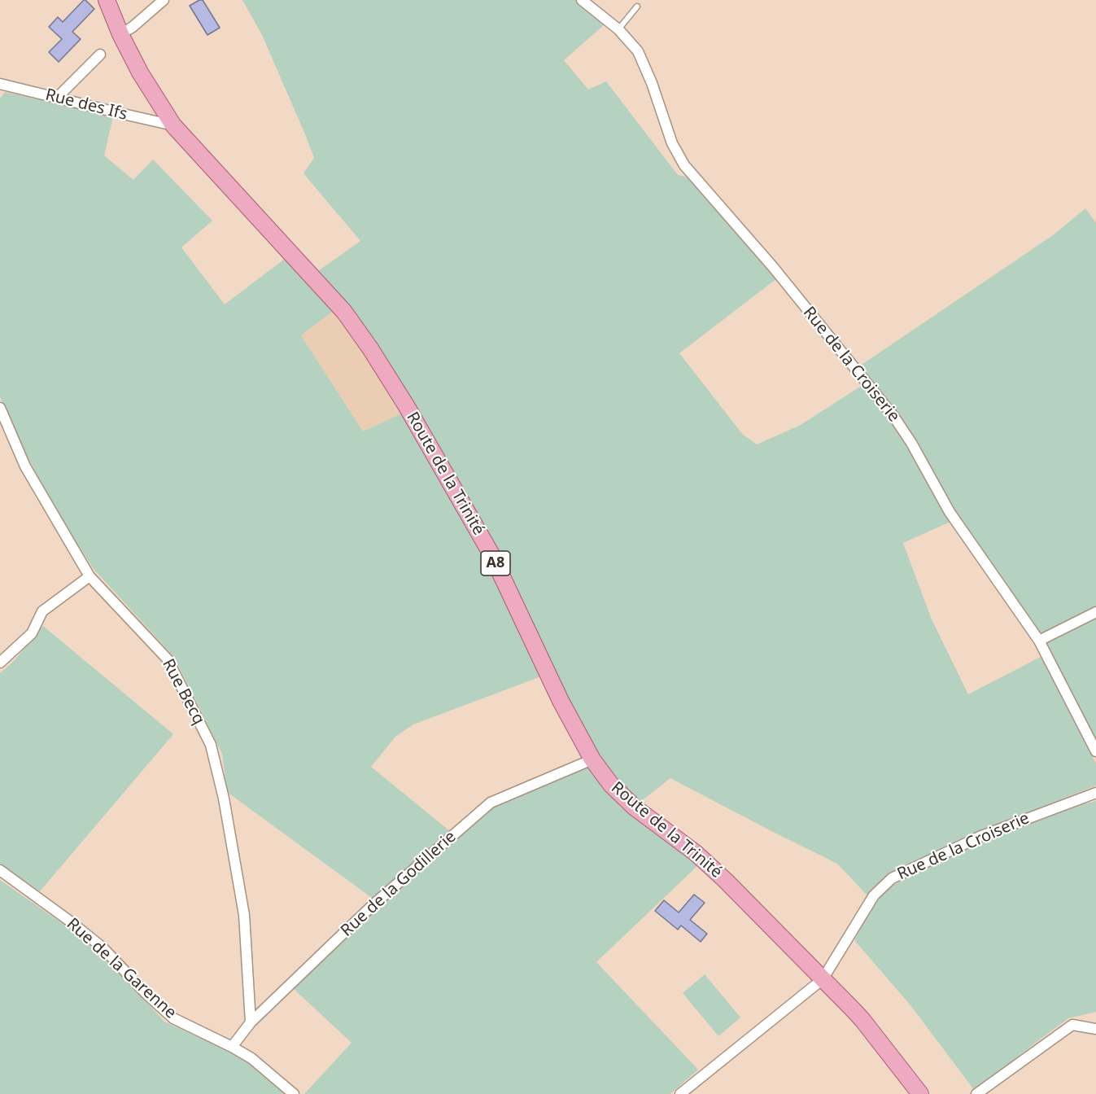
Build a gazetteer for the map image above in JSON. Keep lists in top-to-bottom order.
{
  "streets": {
    "main road": ["Route de la Trinité", "A8"],
    "street": [
      "Rue des Ifs",
      "Rue de la Croiserie",
      "Rue Becq",
      "Rue de la Godillerie",
      "Rue de la Garenne"
    ]
  },
  "crossings": [
    ["Rue des Ifs", "Route de la Trinité"],
    ["Rue de la Croiserie", "Route de la Trinité"],
    ["Route de la Trinité", "Rue de la Godillerie"],
    ["Rue Becq", "Rue de la Godillerie"],
    ["Rue de la Godillerie", "Rue de la Garenne"]
  ]
}
